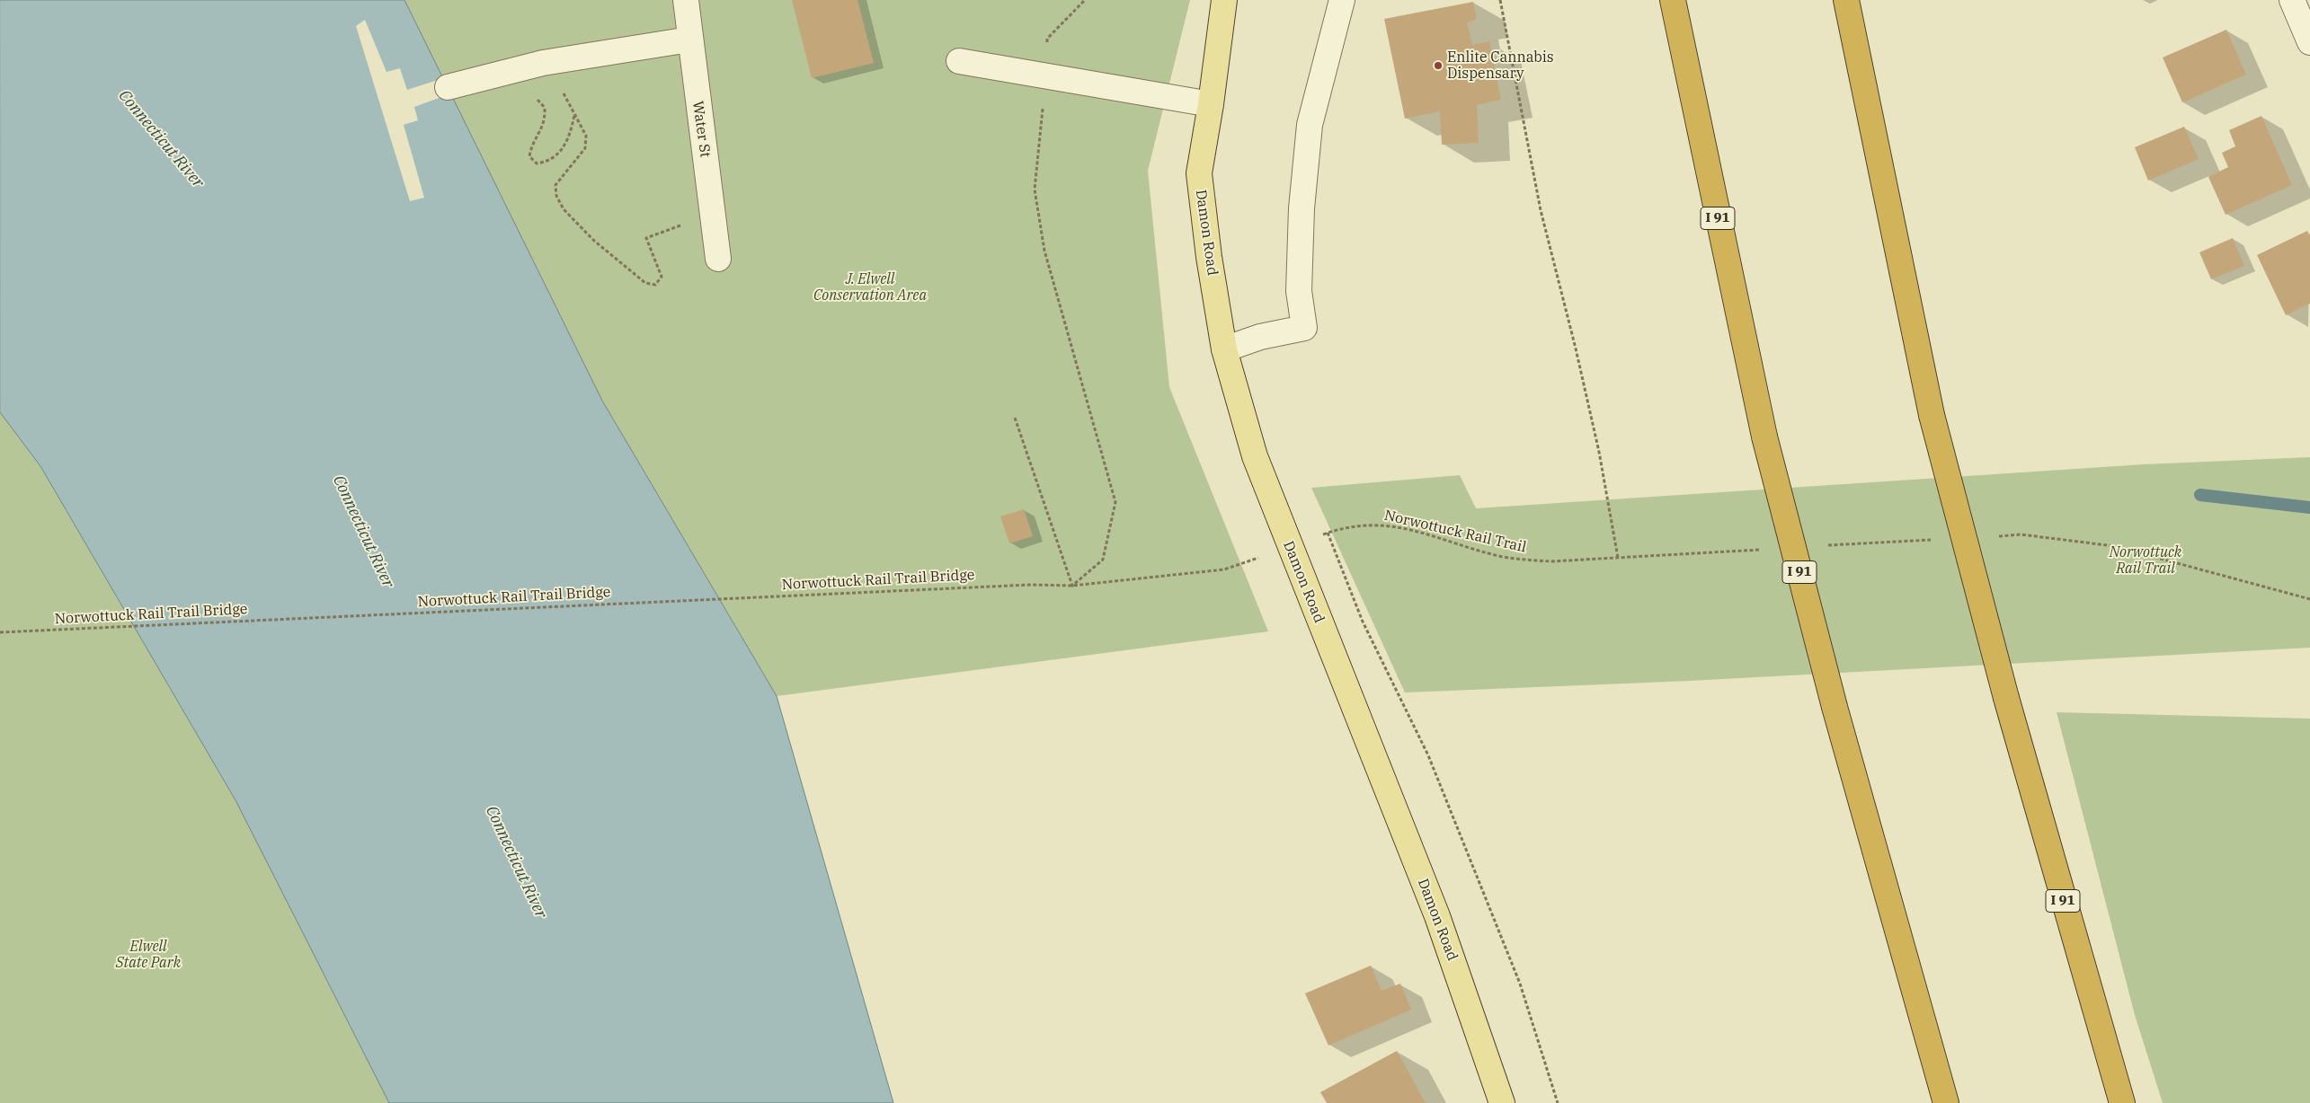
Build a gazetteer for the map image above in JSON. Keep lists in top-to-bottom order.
{
  "streets": {
    "highway": ["I 91"],
    "main road": ["Damon Road"],
    "street": ["Water St"],
    "path": ["Norwottuck Rail Trail", "Norwottuck Rail Trail Bridge"]
  },
  "water": ["Connecticut River"],
  "parks": ["J. Elwell Conservation Area", "Norwottuck Rail Trail", "Elwell State Park"],
  "places": ["Enlite Cannabis Dispensary"]
}
